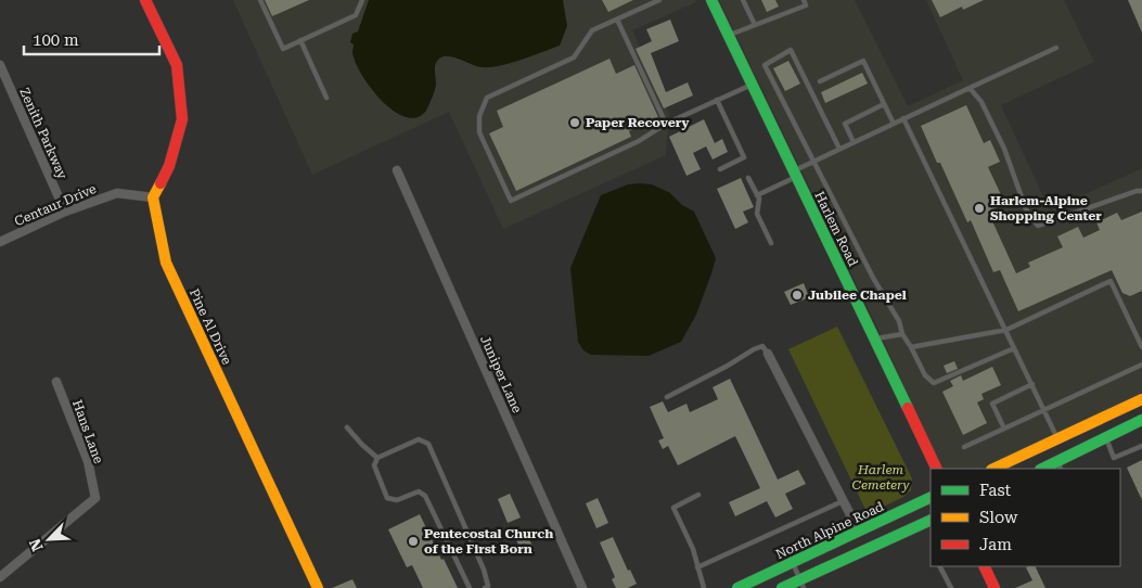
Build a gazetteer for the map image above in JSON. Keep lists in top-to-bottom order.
{
  "streets": {
    "main road": ["Harlem Road", "Pine Al Drive", "North Alpine Road"],
    "street": [
      "Zenith Parkway",
      "Centaur Drive",
      "Juniper Lane",
      "Hans Lane"
    ]
  },
  "crossings": [
    ["Zenith Parkway", "Centaur Drive"],
    ["Centaur Drive", "Pine Al Drive"]
  ],
  "parks": ["Harlem Cemetery"],
  "places": [
    "Paper Recovery",
    "Harlem-Alpine Shopping Center",
    "Jubilee Chapel",
    "Pentecostal Church of the First Born"
  ],
  "legend": ["Fast", "Slow", "Jam"],
  "scale_bar": "100 m",
  "north": "bottom left"
}
